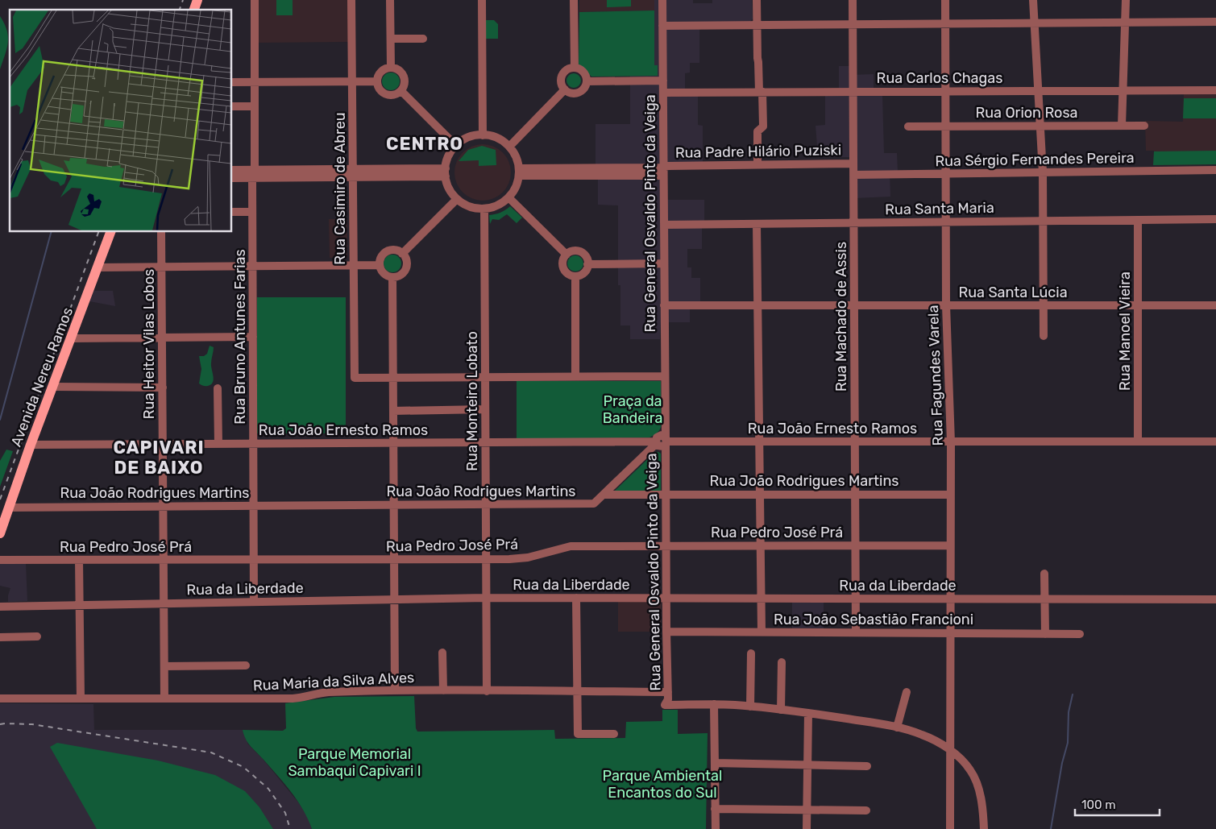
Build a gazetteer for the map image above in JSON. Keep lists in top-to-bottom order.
{
  "streets": {
    "main road": ["Avenida Nereu Ramos"],
    "street": [
      "Rua Carlos Chagas",
      "Rua Orion Rosa",
      "Rua Padre Hilário Puziski",
      "Rua Sérgio Fernandes Pereira",
      "Rua Casimiro de Abreu",
      "Rua Santa Maria",
      "Rua General Osvaldo Pinto da Veiga",
      "Rua Santa Lúcia",
      "Rua Machado de Assis",
      "Rua Manoel Vieira",
      "Rua Bruno Antunes Farias",
      "Rua Heitor Vilas Lobos",
      "Rua Fagundes Varela",
      "Rua Monteiro Lobato",
      "Rua João Ernesto Ramos",
      "Rua João Rodrigues Martins",
      "Rua Pedro José Prá",
      "Rua da Liberdade",
      "Rua João Sebastião Francioni",
      "Rua Maria da Silva Alves"
    ]
  },
  "crossings": [
    ["Rua Carlos Chagas", "Rua General Osvaldo Pinto da Veiga"],
    ["Rua Carlos Chagas", "Rua Machado de Assis"],
    ["Rua Carlos Chagas", "Rua Fagundes Varela"],
    ["Rua Orion Rosa", "Rua Fagundes Varela"],
    ["Rua Padre Hilário Puziski", "Rua General Osvaldo Pinto da Veiga"],
    ["Rua Padre Hilário Puziski", "Rua Machado de Assis"],
    ["Rua Padre Hilário Puziski", "Rua Monteiro Lobato"],
    ["Rua Sérgio Fernandes Pereira", "Rua Machado de Assis"],
    ["Rua Sérgio Fernandes Pereira", "Rua Fagundes Varela"],
    ["Rua Santa Maria", "Rua General Osvaldo Pinto da Veiga"],
    ["Rua Santa Maria", "Rua Machado de Assis"],
    ["Rua Santa Maria", "Rua Manoel Vieira"],
    ["Rua Santa Maria", "Rua Fagundes Varela"],
    ["Rua General Osvaldo Pinto da Veiga", "Rua Santa Lúcia"],
    ["Rua General Osvaldo Pinto da Veiga", "Rua João Ernesto Ramos"],
    ["Rua General Osvaldo Pinto da Veiga", "Rua João Rodrigues Martins"],
    ["Rua General Osvaldo Pinto da Veiga", "Rua Pedro José Prá"],
    ["Rua General Osvaldo Pinto da Veiga", "Rua da Liberdade"],
    ["Rua General Osvaldo Pinto da Veiga", "Rua João Sebastião Francioni"],
    ["Rua General Osvaldo Pinto da Veiga", "Rua Maria da Silva Alves"],
    ["Rua Santa Lúcia", "Rua Machado de Assis"],
    ["Rua Santa Lúcia", "Rua Manoel Vieira"],
    ["Rua Santa Lúcia", "Rua Fagundes Varela"],
    ["Rua Machado de Assis", "Rua João Ernesto Ramos"],
    ["Rua Machado de Assis", "Rua João Rodrigues Martins"],
    ["Rua Machado de Assis", "Rua Pedro José Prá"],
    ["Rua Machado de Assis", "Rua da Liberdade"],
    ["Rua Machado de Assis", "Rua João Sebastião Francioni"],
    ["Rua Manoel Vieira", "Rua João Ernesto Ramos"],
    ["Rua Bruno Antunes Farias", "Rua João Ernesto Ramos"],
    ["Rua Bruno Antunes Farias", "Rua João Rodrigues Martins"],
    ["Rua Bruno Antunes Farias", "Rua Pedro José Prá"],
    ["Rua Bruno Antunes Farias", "Rua da Liberdade"],
    ["Rua Heitor Vilas Lobos", "Rua João Ernesto Ramos"],
    ["Rua Heitor Vilas Lobos", "Rua João Rodrigues Martins"],
    ["Rua Heitor Vilas Lobos", "Rua Pedro José Prá"],
    ["Rua Heitor Vilas Lobos", "Rua da Liberdade"],
    ["Rua Heitor Vilas Lobos", "Rua Maria da Silva Alves"],
    ["Rua Fagundes Varela", "Rua João Ernesto Ramos"],
    ["Rua Fagundes Varela", "Rua João Rodrigues Martins"],
    ["Rua Fagundes Varela", "Rua Pedro José Prá"],
    ["Rua Fagundes Varela", "Rua da Liberdade"],
    ["Rua Fagundes Varela", "Rua João Sebastião Francioni"],
    ["Rua Fagundes Varela", "Rua Maria da Silva Alves"],
    ["Avenida Nereu Ramos", "Rua João Ernesto Ramos"],
    ["Avenida Nereu Ramos", "Rua João Rodrigues Martins"],
    ["Rua Monteiro Lobato", "Rua João Ernesto Ramos"],
    ["Rua Monteiro Lobato", "Rua João Rodrigues Martins"],
    ["Rua Monteiro Lobato", "Rua Pedro José Prá"],
    ["Rua Monteiro Lobato", "Rua da Liberdade"],
    ["Rua Monteiro Lobato", "Rua Maria da Silva Alves"]
  ],
  "districts": ["CENTRO", "CAPIVARI DE BAIXO"],
  "parks": ["Praça da Bandeira", "Parque Memorial Sambaqui Capivari I", "Parque Ambiental Encantos do Sul"],
  "scale_bar": "100 m"
}
